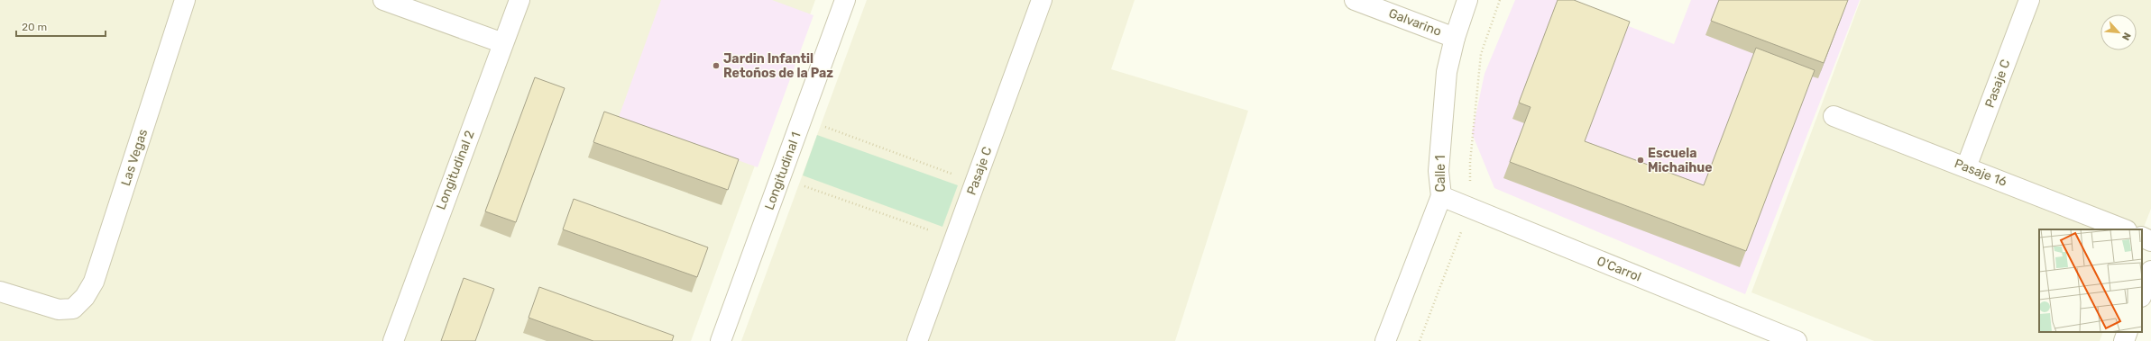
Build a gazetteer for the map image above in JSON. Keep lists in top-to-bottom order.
{
  "streets": {
    "street": [
      "Galvarino",
      "Pasaje C",
      "Las Vegas",
      "Longitudinal 2",
      "Longitudinal 1",
      "Pasaje 16",
      "Calle 1",
      "O'Carrol"
    ]
  },
  "crossings": [
    ["Galvarino", "Calle 1"],
    ["Pasaje C", "Pasaje 16"],
    ["Calle 1", "O'Carrol"]
  ],
  "places": ["Jardin Infantil Retoños de la Paz", "Escuela Michaihue"],
  "scale_bar": "20 m",
  "north": "bottom right"
}
